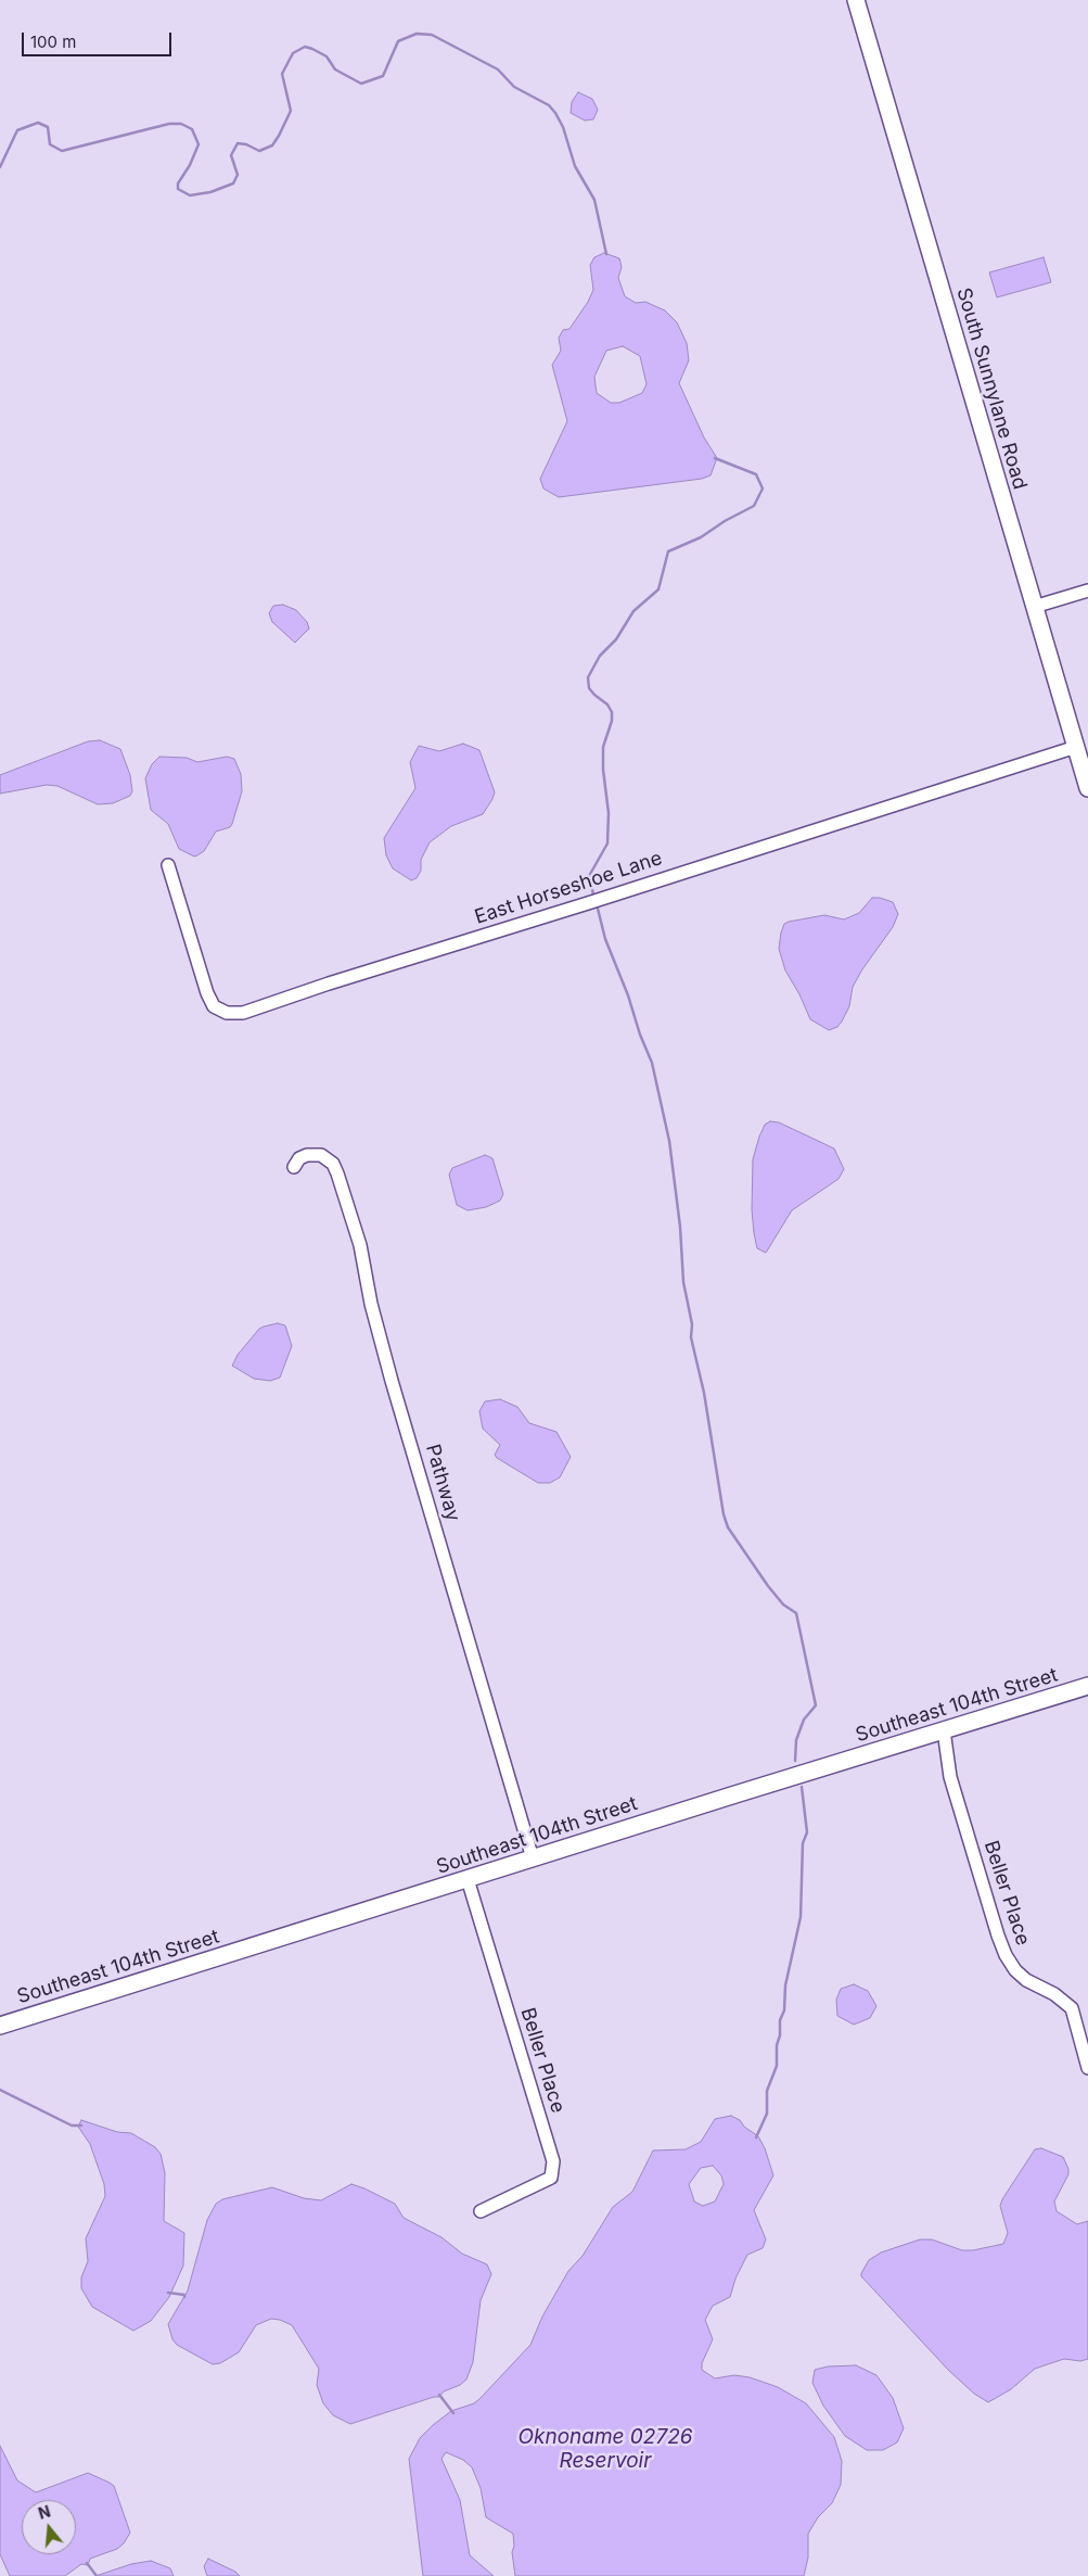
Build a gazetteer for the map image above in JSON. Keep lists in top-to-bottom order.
{
  "streets": {
    "street": [
      "South Sunnylane Road",
      "East Horseshoe Lane",
      "Pathway",
      "Southeast 104th Street",
      "Beller Place"
    ]
  },
  "crossings": [
    ["South Sunnylane Road", "East Horseshoe Lane"],
    ["Pathway", "Southeast 104th Street"],
    ["Southeast 104th Street", "Beller Place"]
  ],
  "water": ["Oknoname 02726 Reservoir"],
  "scale_bar": "100 m",
  "north": "top"
}
